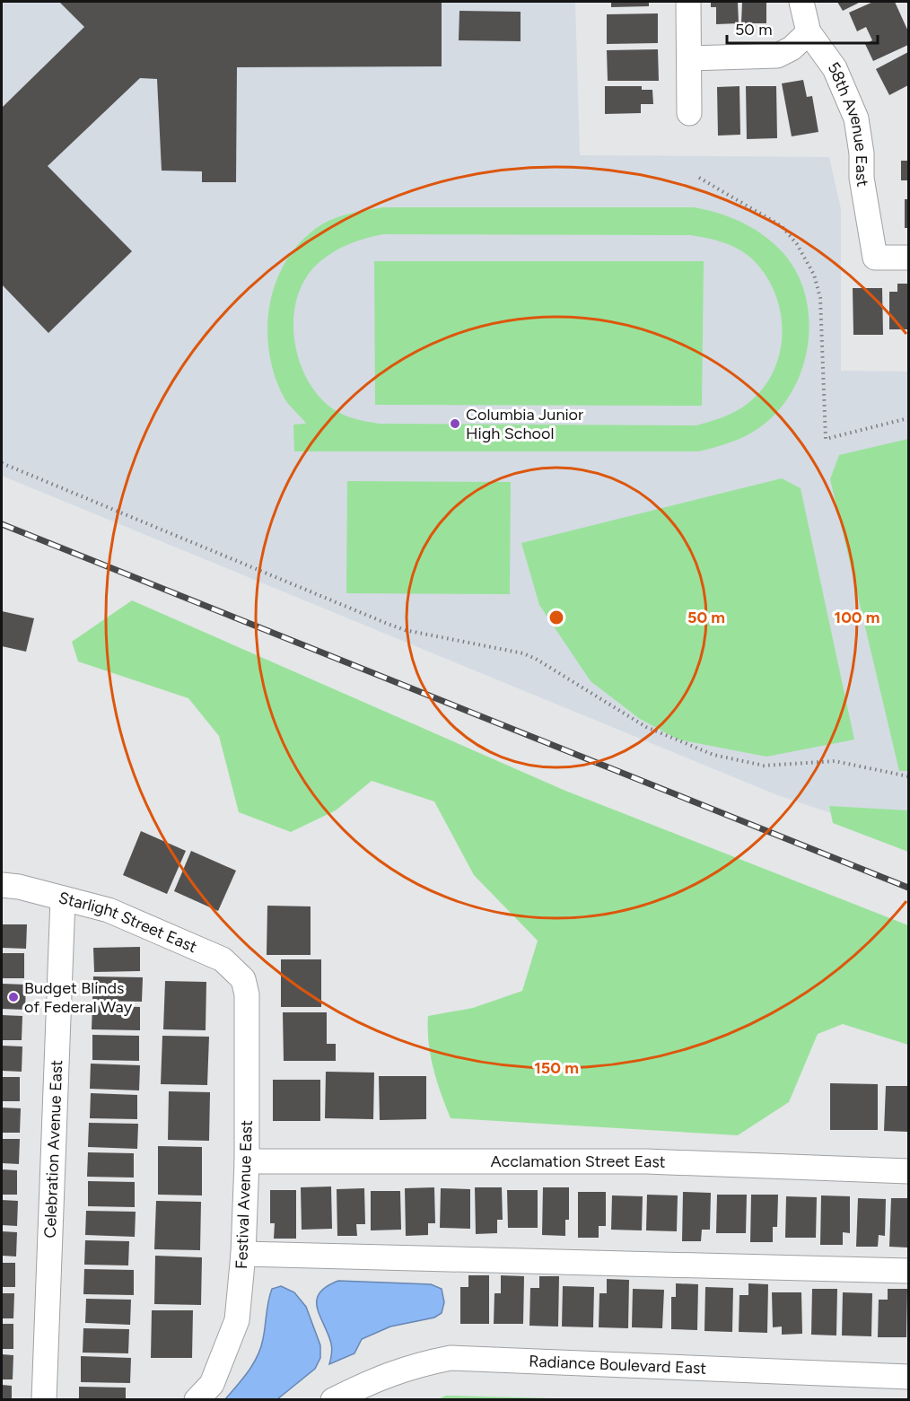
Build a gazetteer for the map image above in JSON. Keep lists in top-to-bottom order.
{
  "streets": {
    "street": [
      "58th Avenue East",
      "Starlight Street East",
      "Celebration Avenue East",
      "Acclamation Street East",
      "Festival Avenue East",
      "Radiance Boulevard East"
    ]
  },
  "crossings": [
    ["Starlight Street East", "Celebration Avenue East"],
    ["Starlight Street East", "Festival Avenue East"],
    ["Acclamation Street East", "Festival Avenue East"]
  ],
  "places": ["Columbia Junior High School", "Budget Blinds of Federal Way"],
  "scale_bar": "50 m",
  "rings": ["50 m", "100 m", "150 m"]
}
